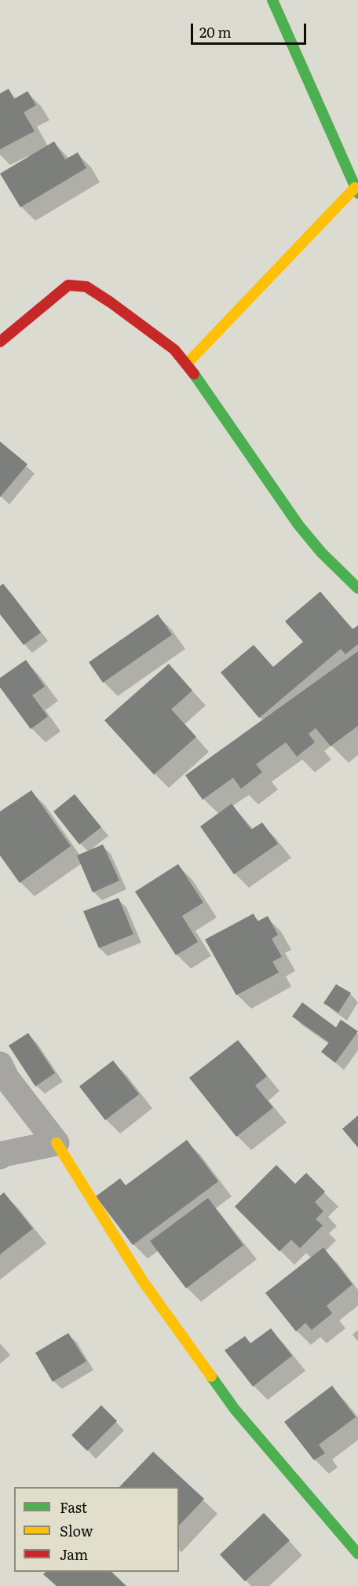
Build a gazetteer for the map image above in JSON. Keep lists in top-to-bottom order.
{
  "legend": ["Fast", "Slow", "Jam"],
  "scale_bar": "20 m"
}
